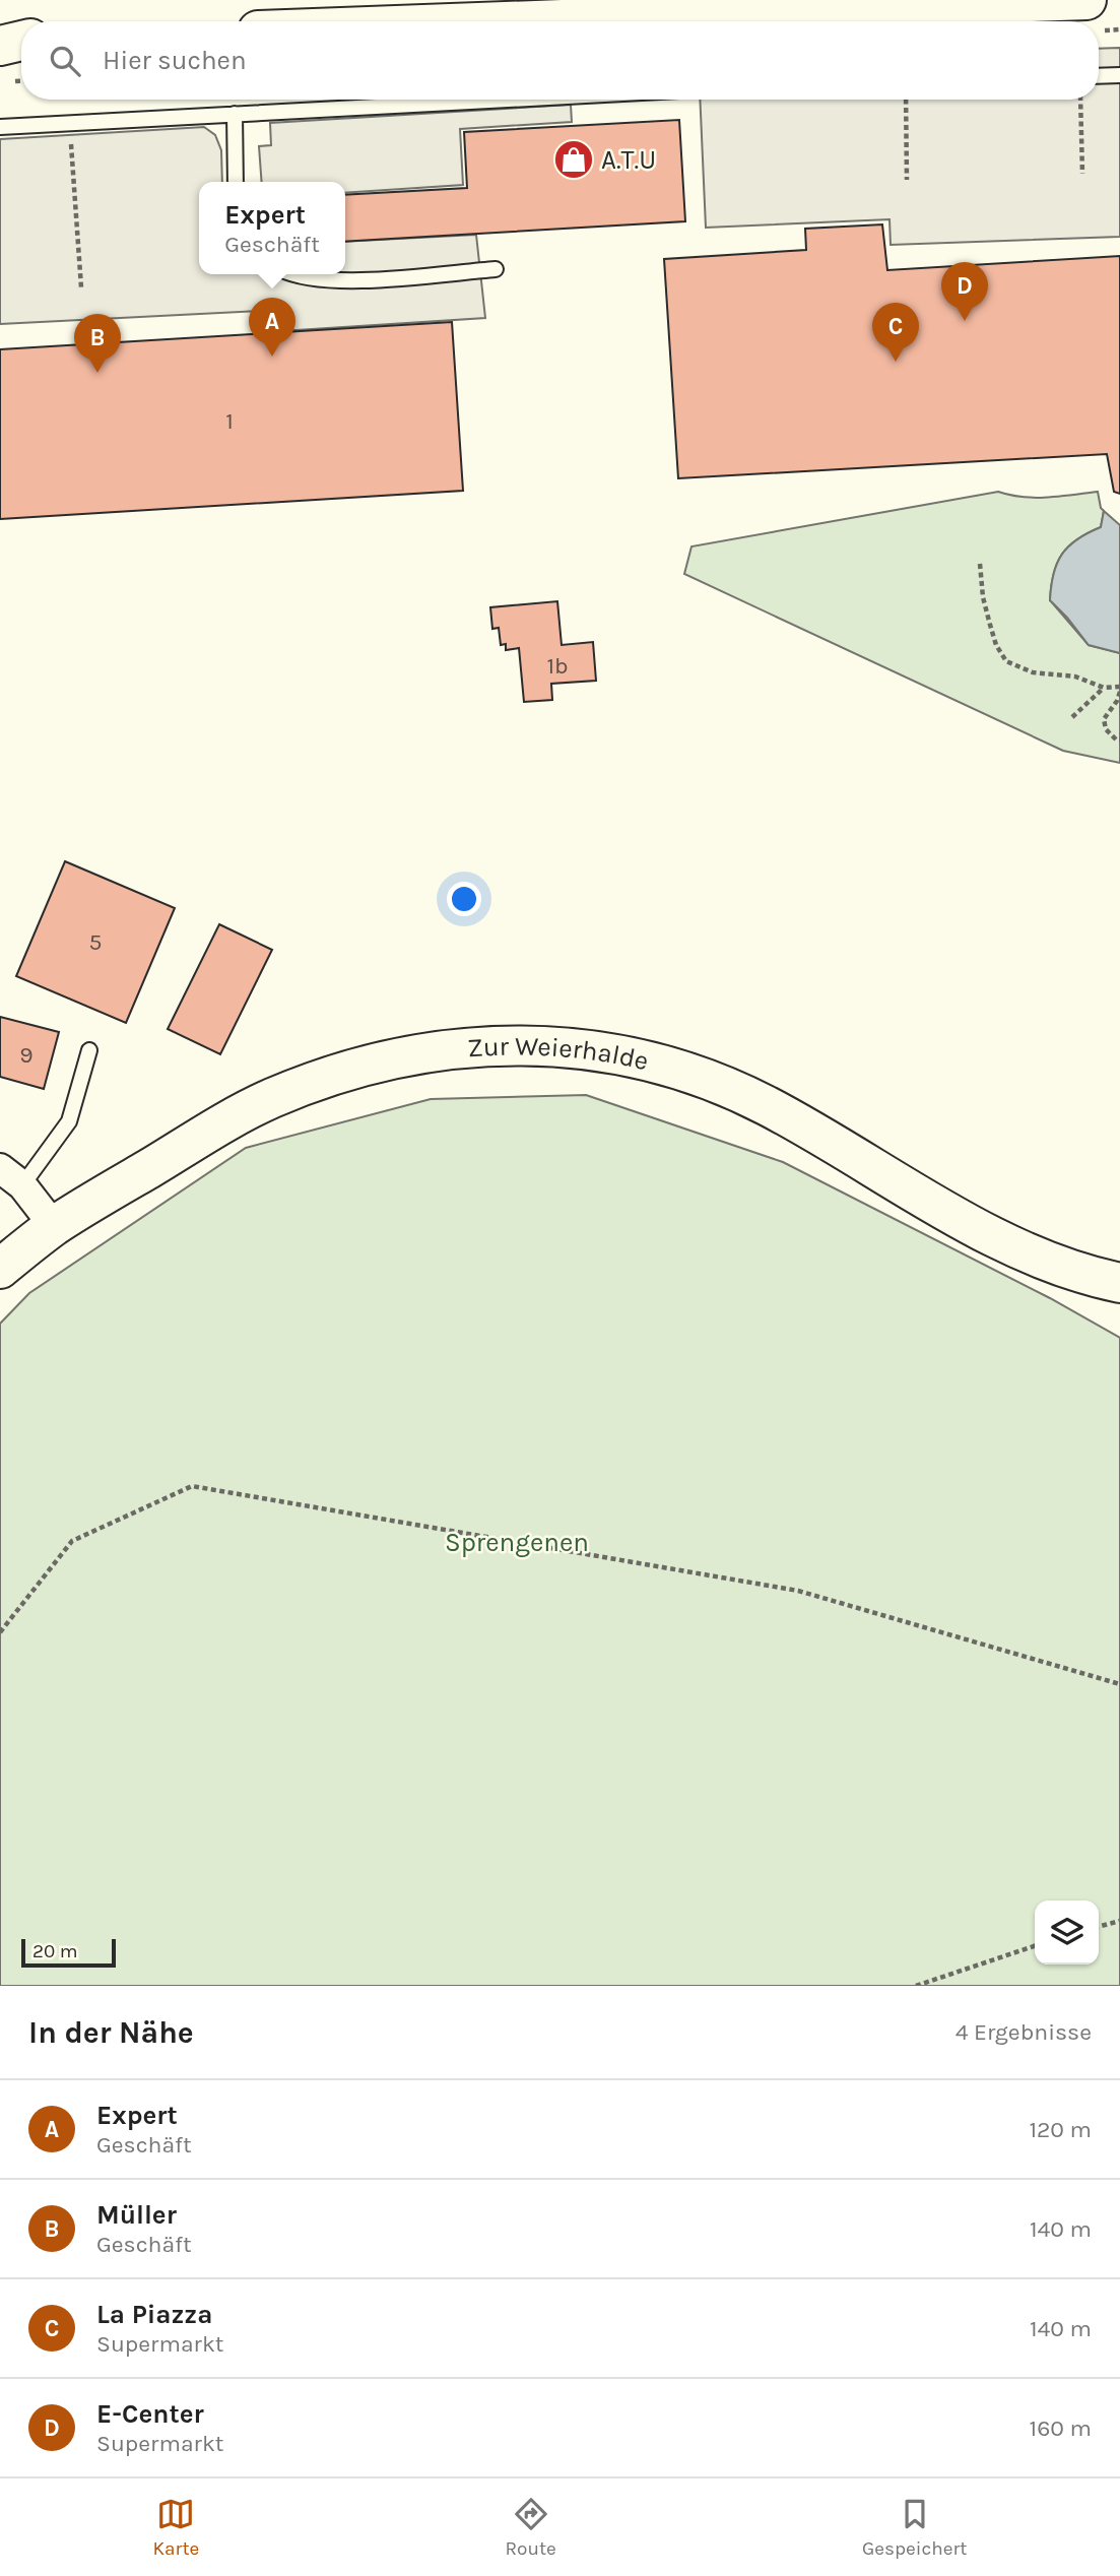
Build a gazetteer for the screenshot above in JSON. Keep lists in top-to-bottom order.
{
  "streets": {
    "street": ["Zur Weierhalde"]
  },
  "parks": ["Sprengenen"],
  "places": {
    "shop": ["A.T.U"]
  },
  "house_numbers": [
    "1",
    "1b",
    "5",
    "9"
  ],
  "scale_bar": "20 m",
  "page": {
    "search": "Hier suchen",
    "popup": ["Expert", "Geschäft"],
    "pins": [
      "D",
      "A",
      "C",
      "B"
    ],
    "scale": "20 m",
    "heading": ["In der Nähe", "4 Ergebnisse"],
    "list": [
      {
        "mark": "A",
        "name": "Expert",
        "note": "Geschäft",
        "value": "120 m"
      },
      {
        "mark": "B",
        "name": "Müller",
        "note": "Geschäft",
        "value": "140 m"
      },
      {
        "mark": "C",
        "name": "La Piazza",
        "note": "Supermarkt",
        "value": "140 m"
      },
      {
        "mark": "D",
        "name": "E-Center",
        "note": "Supermarkt",
        "value": "160 m"
      }
    ],
    "nav": ["Karte", "Route", "Gespeichert"]
  }
}
